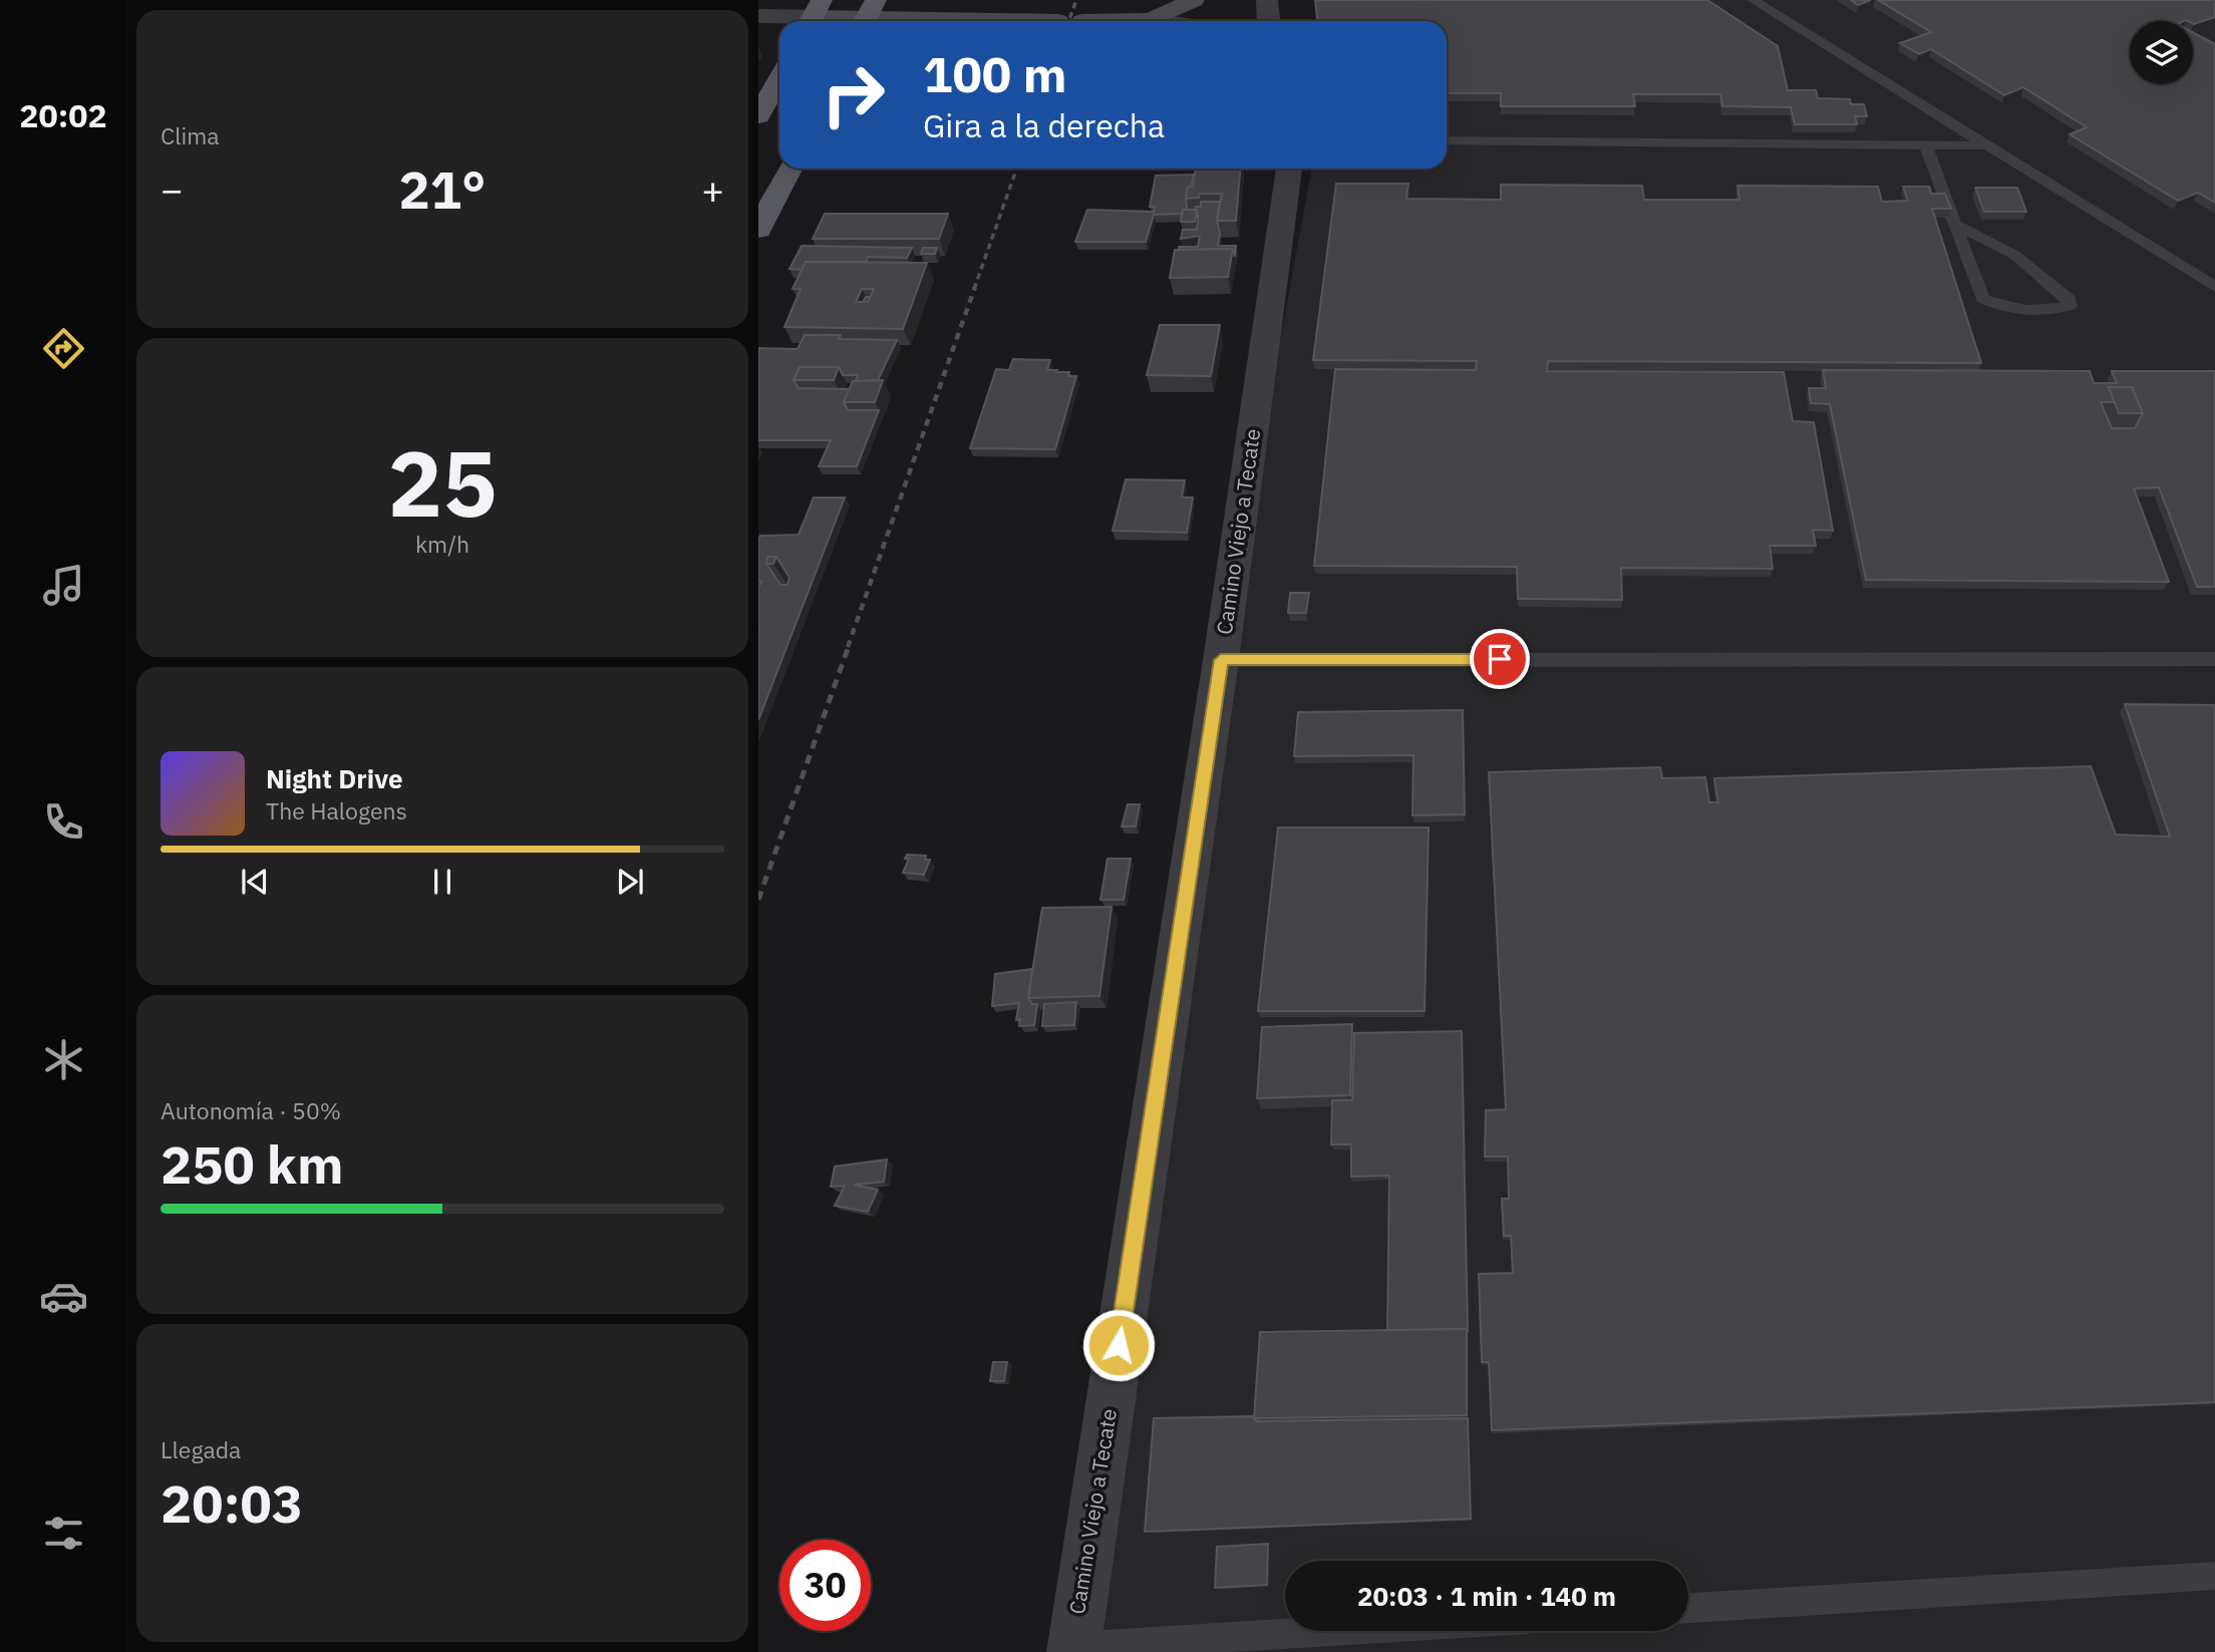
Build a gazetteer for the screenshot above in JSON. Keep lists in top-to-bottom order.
{
  "streets": {
    "street": ["Camino Viejo a Tecate"]
  },
  "page": {
    "tabs": "20:02",
    "tile": [
      "Clima",
      ["25", "km/h"],
      ["Autonomía · 50%", "250 km"],
      ["Llegada", "20:03"]
    ],
    "turn": ["100 m", "Gira a la derecha"],
    "heat": ["−", "21°", "+"],
    "song": ["Night Drive", "The Halogens"],
    "limit": "30",
    "trip": "20:03 · 1 min · 140 m"
  }
}
